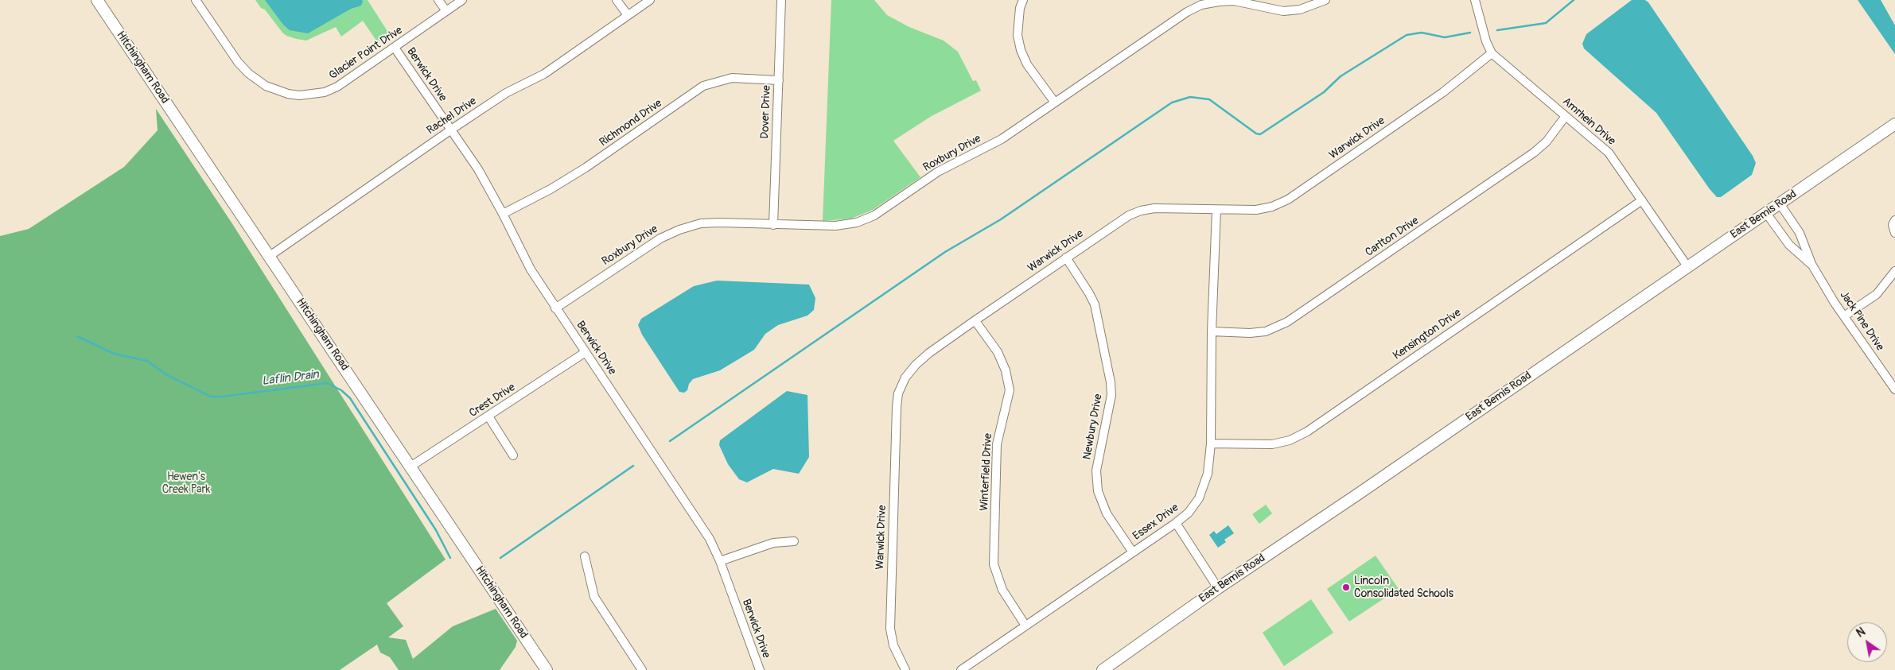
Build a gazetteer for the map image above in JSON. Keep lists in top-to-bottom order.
{
  "streets": {
    "street": [
      "Glacier Point Drive",
      "Hitchingham Road",
      "Berwick Drive",
      "Dover Drive",
      "Rachel Drive",
      "Amrhein Drive",
      "Richmond Drive",
      "Warwick Drive",
      "Roxbury Drive",
      "East Bemis Road",
      "Carlton Drive",
      "Jack Pine Drive",
      "Kensington Drive",
      "Crest Drive",
      "Newbury Drive",
      "Winterfield Drive",
      "Essex Drive"
    ]
  },
  "crossings": [
    ["Glacier Point Drive", "Berwick Drive"],
    ["Hitchingham Road", "Rachel Drive"],
    ["Hitchingham Road", "Crest Drive"],
    ["Berwick Drive", "Rachel Drive"],
    ["Berwick Drive", "Richmond Drive"],
    ["Berwick Drive", "Roxbury Drive"],
    ["Berwick Drive", "Crest Drive"],
    ["Dover Drive", "Richmond Drive"],
    ["Dover Drive", "Roxbury Drive"],
    ["Amrhein Drive", "Warwick Drive"],
    ["Amrhein Drive", "East Bemis Road"],
    ["Amrhein Drive", "Carlton Drive"],
    ["Amrhein Drive", "Kensington Drive"],
    ["Warwick Drive", "Newbury Drive"],
    ["Warwick Drive", "Winterfield Drive"],
    ["Warwick Drive", "Essex Drive"],
    ["East Bemis Road", "Jack Pine Drive"],
    ["Carlton Drive", "Essex Drive"],
    ["Kensington Drive", "Essex Drive"],
    ["Newbury Drive", "Essex Drive"],
    ["Winterfield Drive", "Essex Drive"]
  ],
  "water": ["Laflin Drain"],
  "parks": ["Hewen's Creek Park"],
  "places": ["Lincoln Consolidated Schools"],
  "north": "top left"
}
